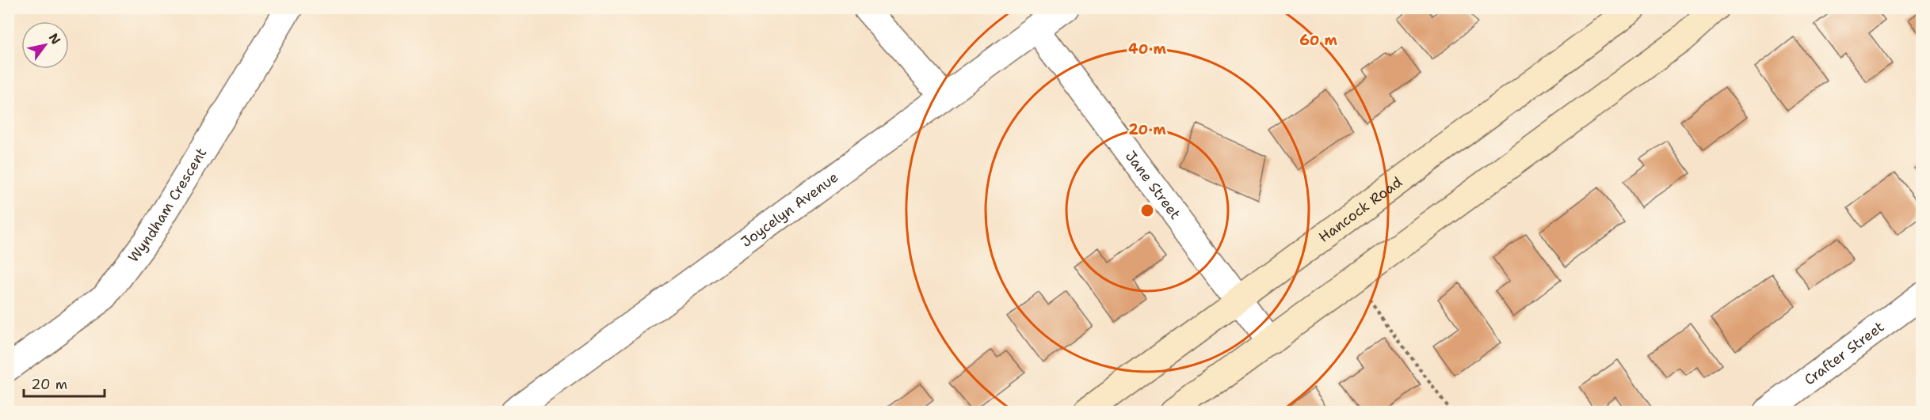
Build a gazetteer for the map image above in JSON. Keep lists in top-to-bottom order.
{
  "streets": {
    "main road": ["Hancock Road"],
    "street": [
      "Jane Street",
      "Wyndham Crescent",
      "Joycelyn Avenue",
      "Crafter Street"
    ]
  },
  "crossings": [
    ["Jane Street", "Joycelyn Avenue"],
    ["Jane Street", "Hancock Road"]
  ],
  "scale_bar": "20 m",
  "north": "top right",
  "rings": ["60 m", "40 m", "20 m"]
}
